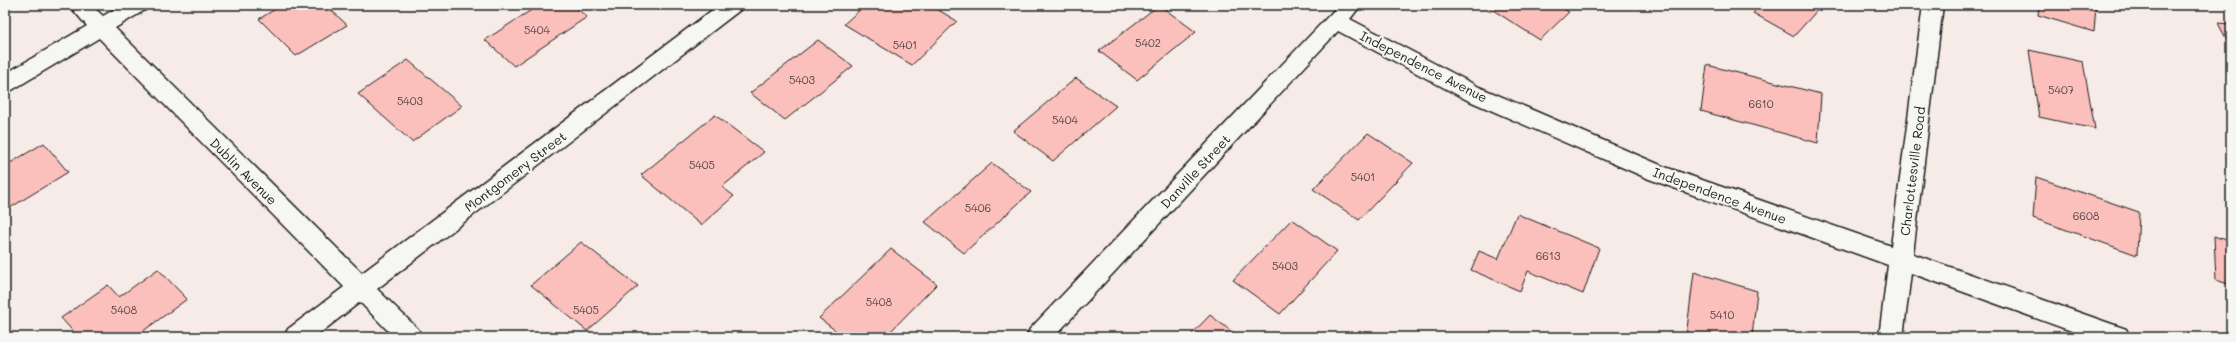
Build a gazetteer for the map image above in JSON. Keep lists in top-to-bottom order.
{
  "streets": {
    "street": [
      "Independence Avenue",
      "Dublin Avenue",
      "Montgomery Street",
      "Danville Street",
      "Charlottesville Road"
    ]
  },
  "crossings": [
    ["Independence Avenue", "Danville Street"],
    ["Independence Avenue", "Charlottesville Road"],
    ["Dublin Avenue", "Montgomery Street"]
  ],
  "house_numbers": [
    "5404",
    "5402",
    "5401",
    "5403",
    "5407",
    "5403",
    "6610",
    "5404",
    "5405",
    "5401",
    "5406",
    "6608",
    "6613",
    "5403",
    "5408",
    "5408",
    "5405",
    "5410"
  ]
}
